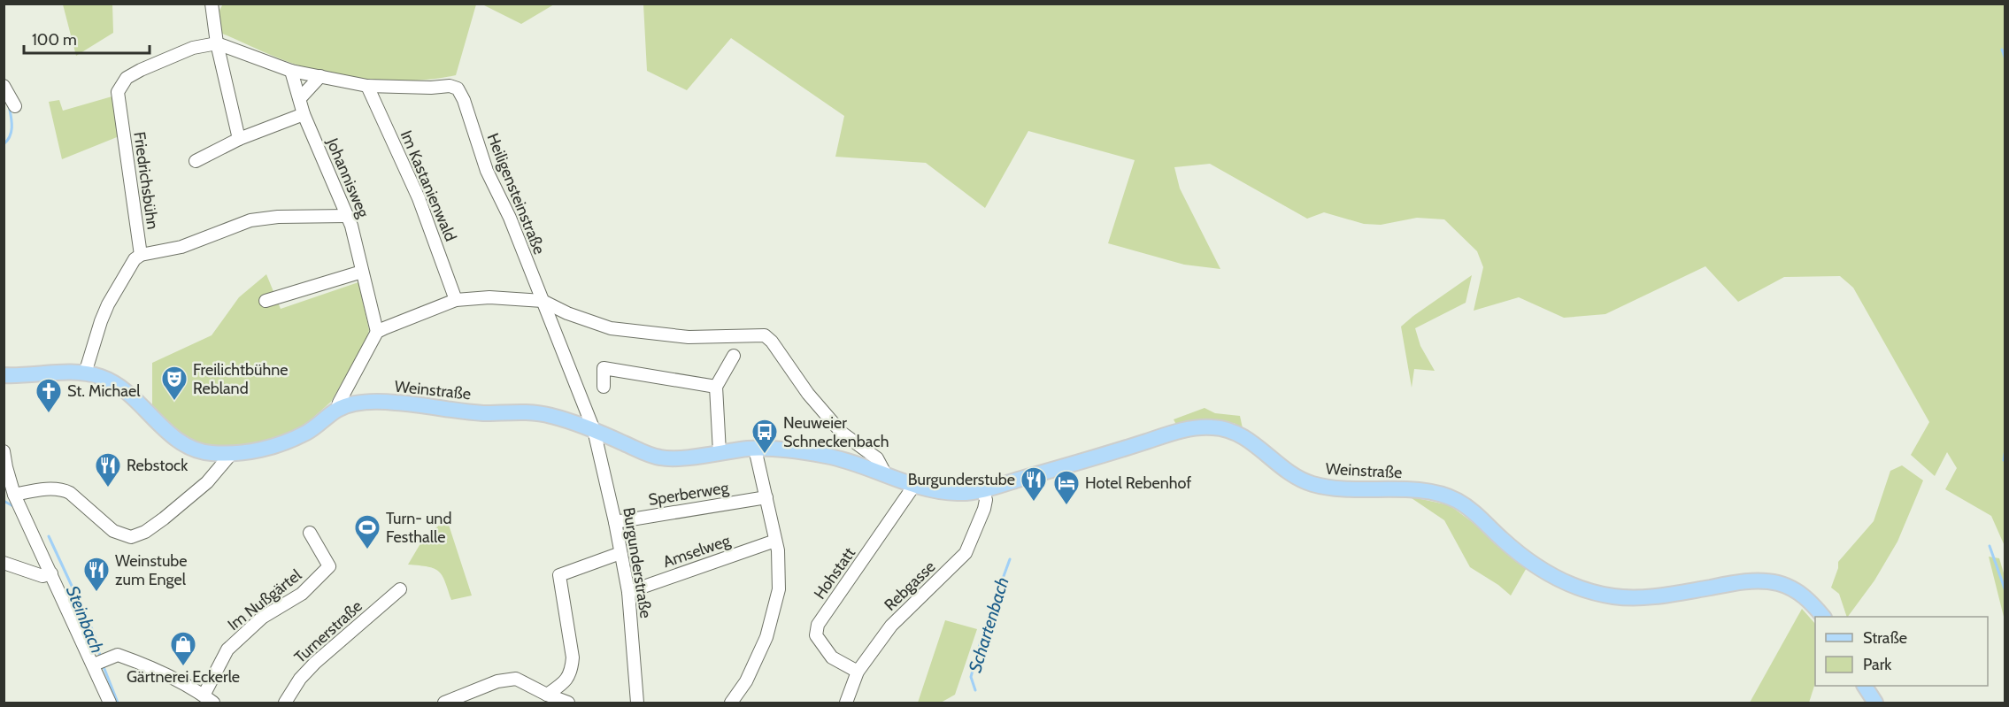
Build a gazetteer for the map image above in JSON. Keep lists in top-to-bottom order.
{
  "streets": {
    "main road": ["Weinstraße"],
    "street": [
      "Johannisweg",
      "Friedrichsbühn",
      "Im Kastanienwald",
      "Heiligensteinstraße",
      "Sperberweg",
      "Amselweg",
      "Burgunderstraße",
      "Hohstatt",
      "Rebgasse",
      "Im Nußgärtel",
      "Turnerstraße"
    ]
  },
  "crossings": [
    ["Johannisweg", "Heiligensteinstraße"],
    ["Friedrichsbühn", "Heiligensteinstraße"],
    ["Im Kastanienwald", "Heiligensteinstraße"],
    ["Heiligensteinstraße", "Weinstraße"],
    ["Heiligensteinstraße", "Burgunderstraße"],
    ["Weinstraße", "Burgunderstraße"],
    ["Weinstraße", "Hohstatt"],
    ["Weinstraße", "Rebgasse"],
    ["Sperberweg", "Burgunderstraße"],
    ["Amselweg", "Burgunderstraße"],
    ["Hohstatt", "Rebgasse"]
  ],
  "water": ["Steinbach", "Schartenbach"],
  "places": {
    "theatre": ["Freilichtbühne Rebland"],
    "church": ["St. Michael"],
    "bus stop": ["Neuweier Schneckenbach"],
    "restaurant": ["Rebstock", "Burgunderstube", "Weinstube zum Engel"],
    "hotel": ["Hotel Rebenhof"],
    "sports": ["Turn- und Festhalle"],
    "shop": ["Gärtnerei Eckerle"]
  },
  "legend": ["Straße", "Park"],
  "scale_bar": "100 m"
}
